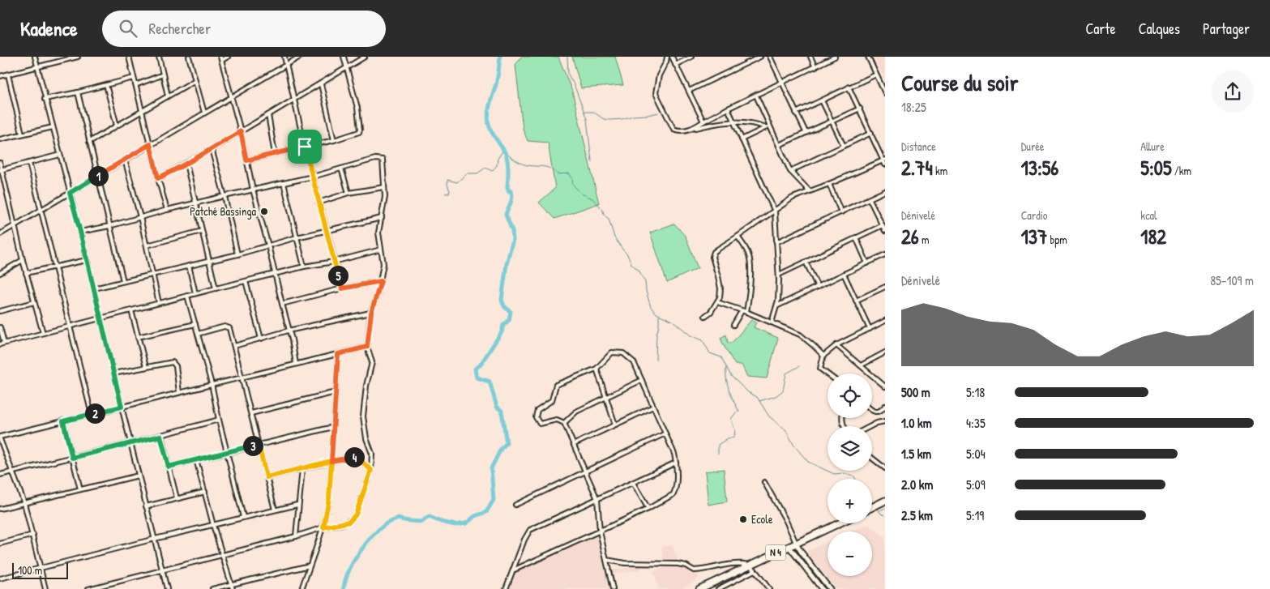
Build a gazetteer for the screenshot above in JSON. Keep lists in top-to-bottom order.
{
  "streets": {
    "highway": ["N 4"]
  },
  "places": ["Patché Bassinga", "Ecole"],
  "scale_bar": "100 m",
  "page": {
    "header": "Kadence",
    "search": "Rechercher",
    "nav": ["Carte", "Calques", "Partager"],
    "heading": ["Course du soir", "18:25"],
    "stats": [
      ["Distance", "2.74 km"],
      ["Durée", "13:56"],
      ["Allure", "5:05 /km"],
      ["Dénivelé", "26 m"],
      ["Cardio", "137 bpm"],
      ["kcal", "182"]
    ],
    "pins": [
      "1",
      "5",
      "2",
      "3",
      "4"
    ],
    "chart": ["Dénivelé", "85–109 m"],
    "map_buttons": ["+", "−"],
    "list": [
      {
        "name": "500 m",
        "note": "5:18"
      },
      {
        "name": "1.0 km",
        "note": "4:35"
      },
      {
        "name": "1.5 km",
        "note": "5:04"
      },
      {
        "name": "2.0 km",
        "note": "5:09"
      },
      {
        "name": "2.5 km",
        "note": "5:19"
      }
    ],
    "scale": "100 m"
  }
}
